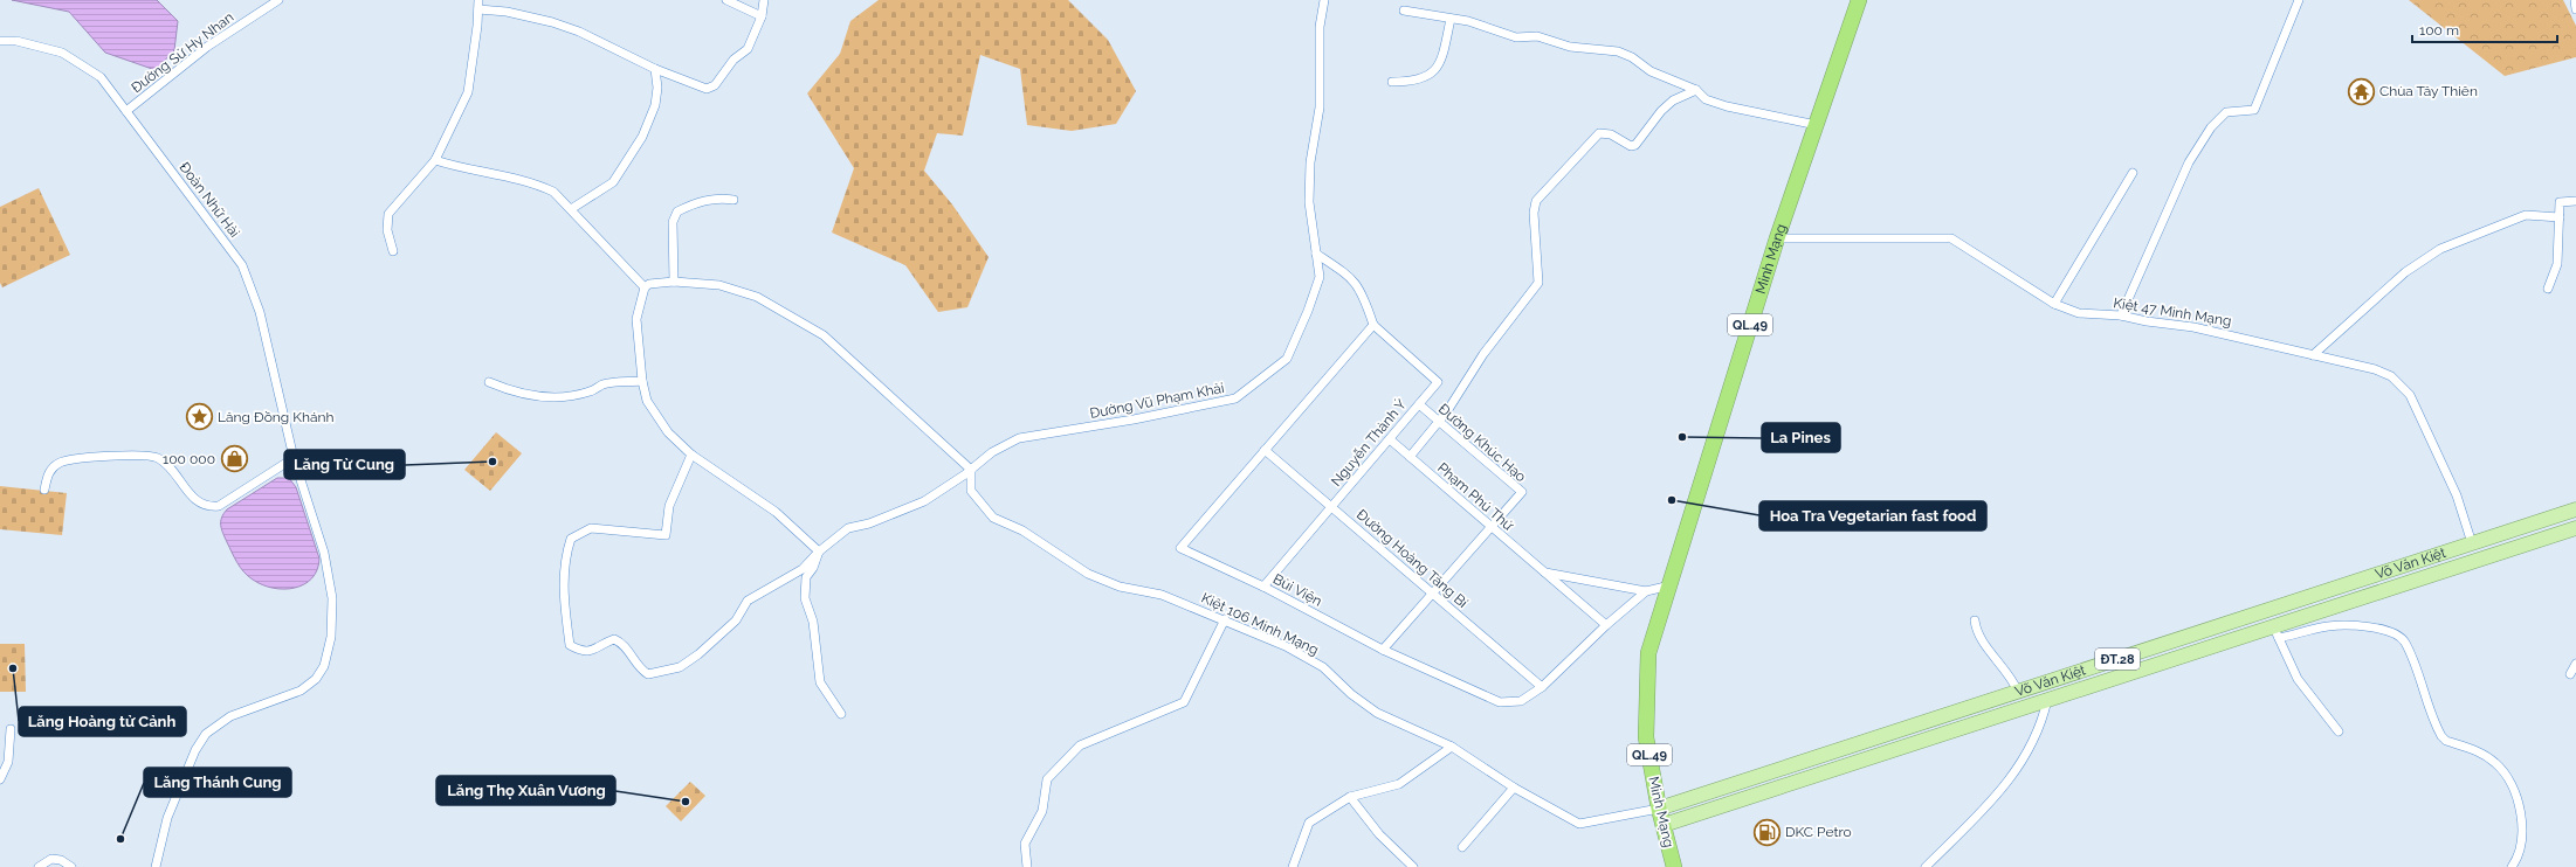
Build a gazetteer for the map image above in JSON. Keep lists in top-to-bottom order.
{
  "streets": {
    "highway": ["Minh Mạng", "QL.49"],
    "main road": ["Võ Văn Kiệt", "ĐT.28"],
    "street": [
      "Đường Sử Hy Nhan",
      "Đoàn Nhữ Hài",
      "Kiệt 47 Minh Mạng",
      "Đường Vũ Phạm Khải",
      "Nguyễn Thành Ý",
      "Đường Khúc Hạo",
      "Phạm Phú Thứ",
      "Đường Hoàng Tăng Bí",
      "Bùi Viện",
      "Kiệt 106 Minh Mạng"
    ]
  },
  "crossings": [
    ["Đường Sử Hy Nhan", "Đoàn Nhữ Hài"],
    ["Minh Mạng", "Kiệt 47 Minh Mạng"],
    ["Minh Mạng", "Phạm Phú Thứ"],
    ["Minh Mạng", "Võ Văn Kiệt"],
    ["Minh Mạng", "Kiệt 106 Minh Mạng"],
    ["Kiệt 47 Minh Mạng", "Võ Văn Kiệt"],
    ["Đường Vũ Phạm Khải", "Kiệt 106 Minh Mạng"],
    ["Nguyễn Thành Ý", "Đường Khúc Hạo"],
    ["Nguyễn Thành Ý", "Phạm Phú Thứ"],
    ["Nguyễn Thành Ý", "Đường Hoàng Tăng Bí"],
    ["Nguyễn Thành Ý", "Bùi Viện"],
    ["Đường Khúc Hạo", "Phạm Phú Thứ"],
    ["Đường Khúc Hạo", "Đường Hoàng Tăng Bí"],
    ["Đường Khúc Hạo", "Bùi Viện"],
    ["Phạm Phú Thứ", "Bùi Viện"],
    ["Đường Hoàng Tăng Bí", "Bùi Viện"],
    ["Võ Văn Kiệt", "Kiệt 106 Minh Mạng"]
  ],
  "places": {
    "temple": ["Chùa Tây Thiên"],
    "place": ["Lăng Đồng Khánh"],
    "other": [
      "La Pines",
      "Lăng Từ Cung",
      "Hoa Tra Vegetarian fast food",
      "Lăng Hoàng tử Cảnh",
      "Lăng Thọ Xuân Vương",
      "Lăng Thánh Cung"
    ],
    "shop": ["100 000"],
    "fuel station": ["DKC Petro"]
  },
  "scale_bar": "100 m"
}
